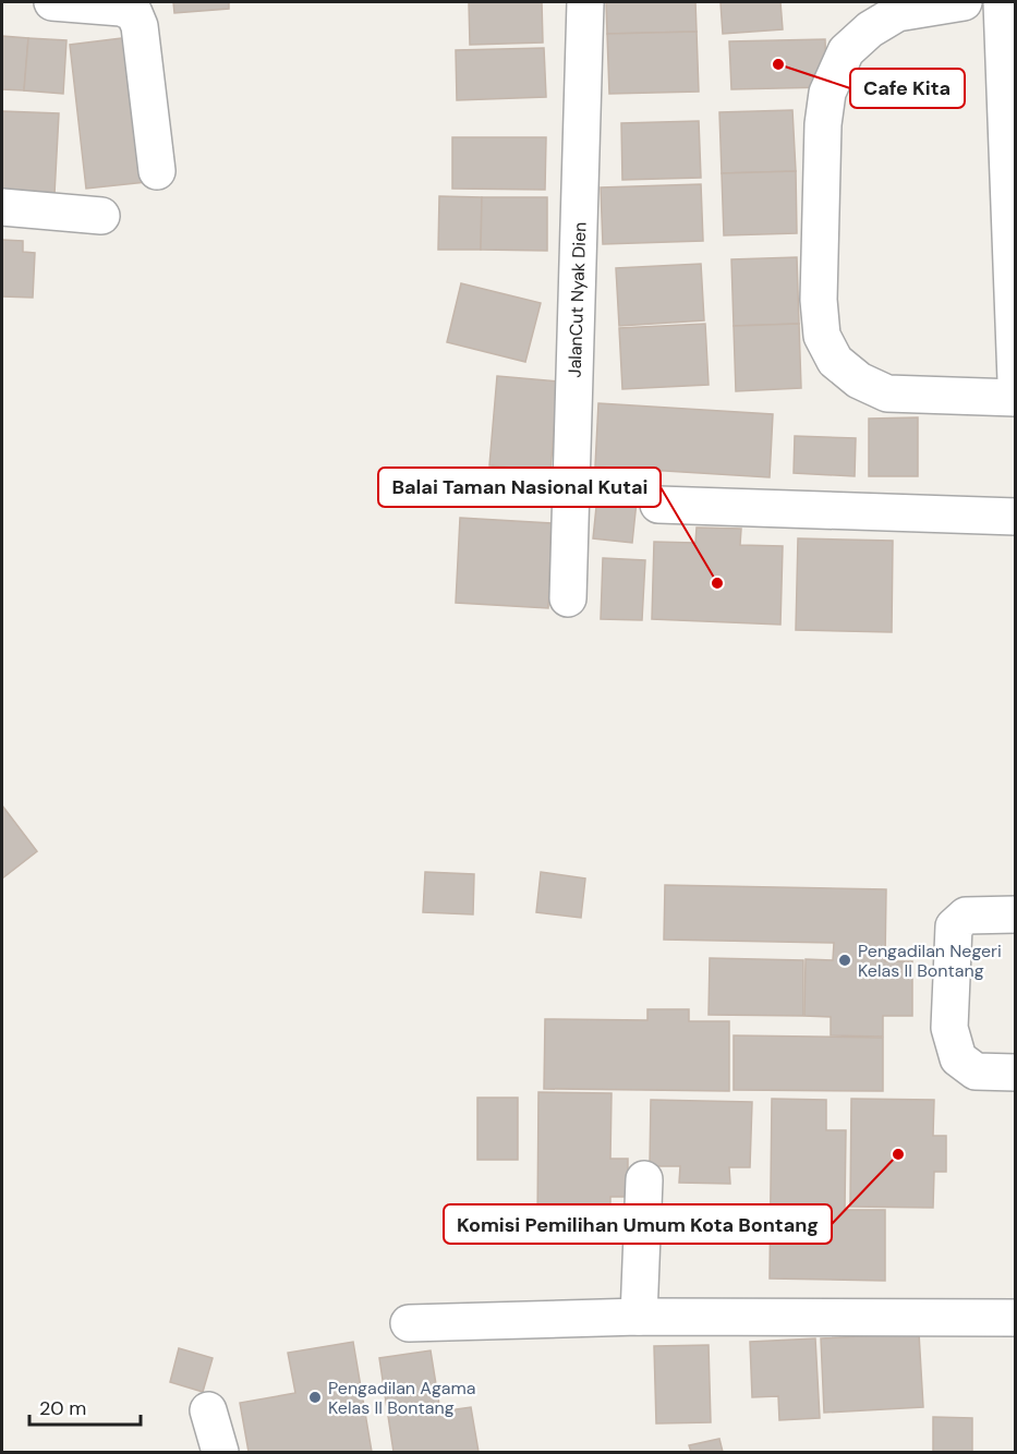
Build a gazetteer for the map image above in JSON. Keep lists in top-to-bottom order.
{
  "streets": {
    "street": ["JalanCut Nyak Dien"]
  },
  "places": [
    "Cafe Kita",
    "Balai Taman Nasional Kutai",
    "Pengadilan Negeri Kelas II Bontang",
    "Komisi Pemilihan Umum Kota Bontang",
    "Pengadilan Agama Kelas II Bontang"
  ],
  "scale_bar": "20 m"
}
